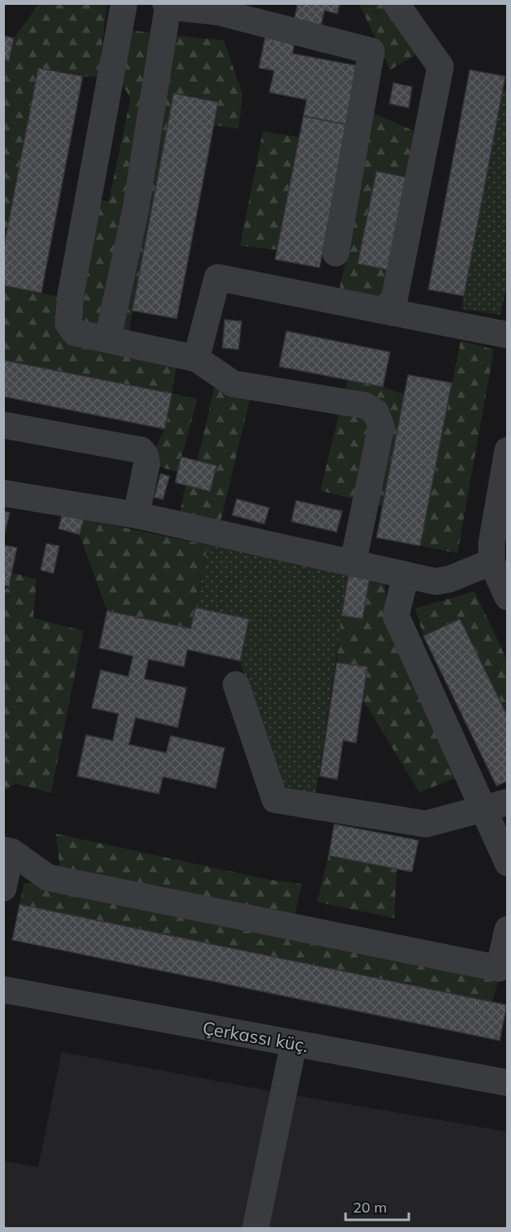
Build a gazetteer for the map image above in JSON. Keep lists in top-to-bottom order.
{
  "streets": {
    "street": ["Çerkassı küç."]
  },
  "scale_bar": "20 m"
}
